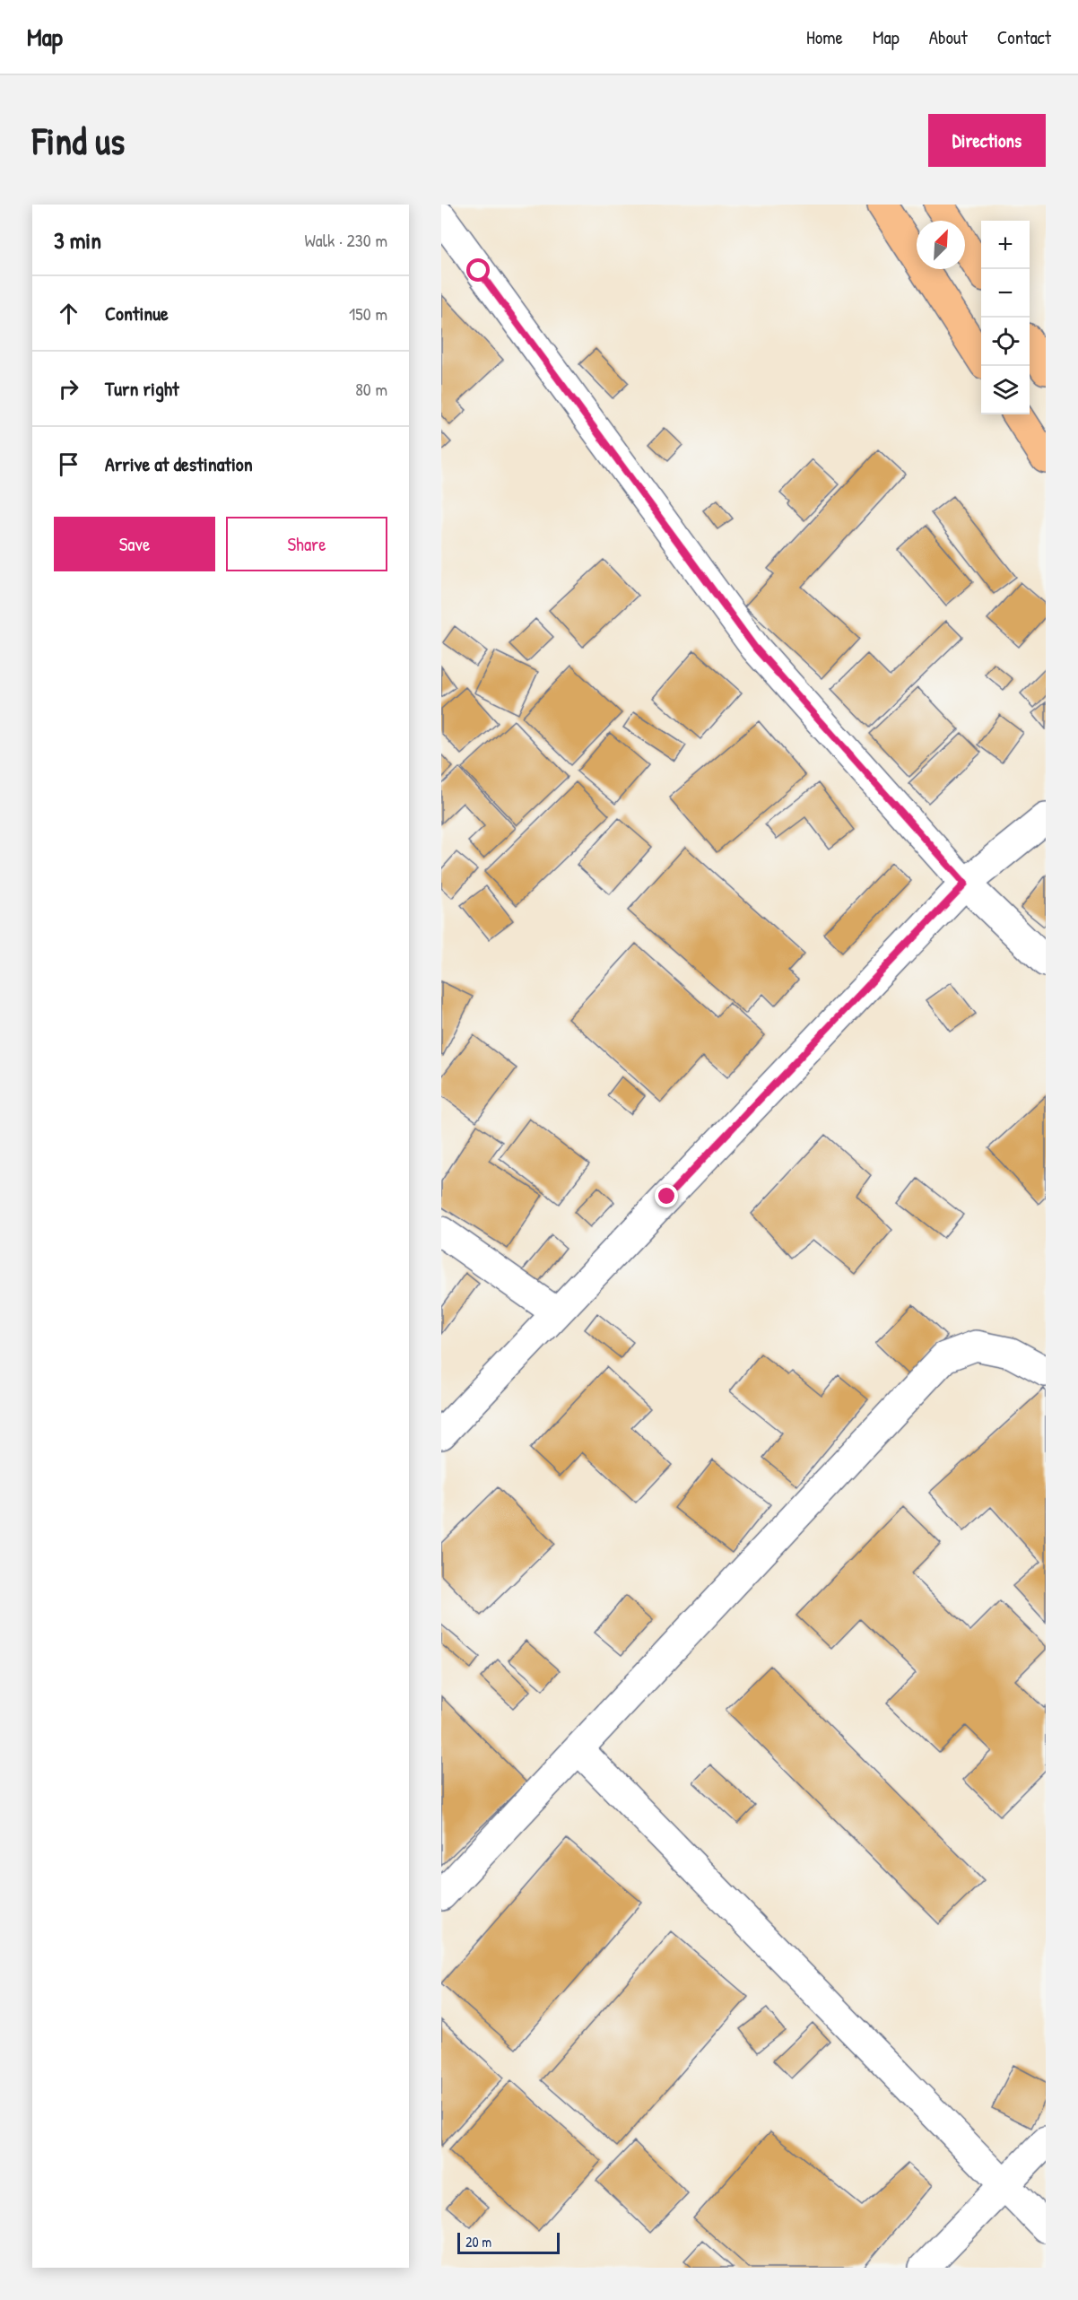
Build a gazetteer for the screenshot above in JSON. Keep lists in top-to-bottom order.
{
  "scale_bar": "20 m",
  "north": "top right",
  "page": {
    "header": "Map",
    "nav": [
      "Home",
      "Map",
      "About",
      "Contact"
    ],
    "buttons": [
      "Directions",
      ["Save", "Share"]
    ],
    "title": "Find us",
    "heading": ["3 min", "Walk · 230 m"],
    "map_buttons": ["+", "−"],
    "list": [
      ["Continue", "150 m"],
      ["Turn right", "80 m"],
      "Arrive at destination"
    ],
    "scale": "20 m"
  }
}
